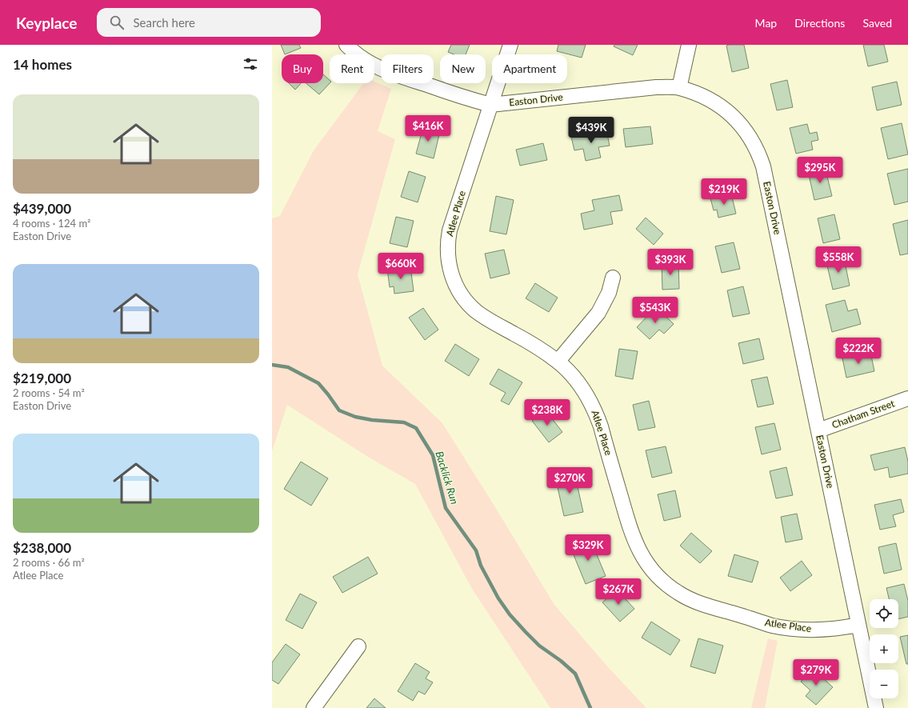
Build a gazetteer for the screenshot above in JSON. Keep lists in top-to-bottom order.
{
  "streets": {
    "street": ["Easton Drive", "Atlee Place", "Chatham Street"]
  },
  "crossings": [
    ["Easton Drive", "Atlee Place"],
    ["Easton Drive", "Chatham Street"]
  ],
  "water": ["Backlick Run"],
  "page": {
    "header": "Keyplace",
    "search": "Search here",
    "nav": ["Map", "Directions", "Saved"],
    "heading": "14 homes",
    "chip": [
      "Buy",
      "Rent",
      "Filters",
      "New",
      "Apartment"
    ],
    "list": [
      {
        "name": "$439,000",
        "note": "4 rooms · 124 m² · Easton Drive"
      },
      {
        "name": "$219,000",
        "note": "2 rooms · 54 m² · Easton Drive"
      },
      {
        "name": "$238,000",
        "note": "2 rooms · 66 m² · Atlee Place"
      }
    ],
    "price": [
      "$416K",
      "$439K",
      "$295K",
      "$219K",
      "$558K",
      "$393K",
      "$660K",
      "$543K",
      "$222K",
      "$238K",
      "$270K",
      "$329K",
      "$267K",
      "$279K"
    ],
    "map_buttons": ["+", "−"]
  }
}
